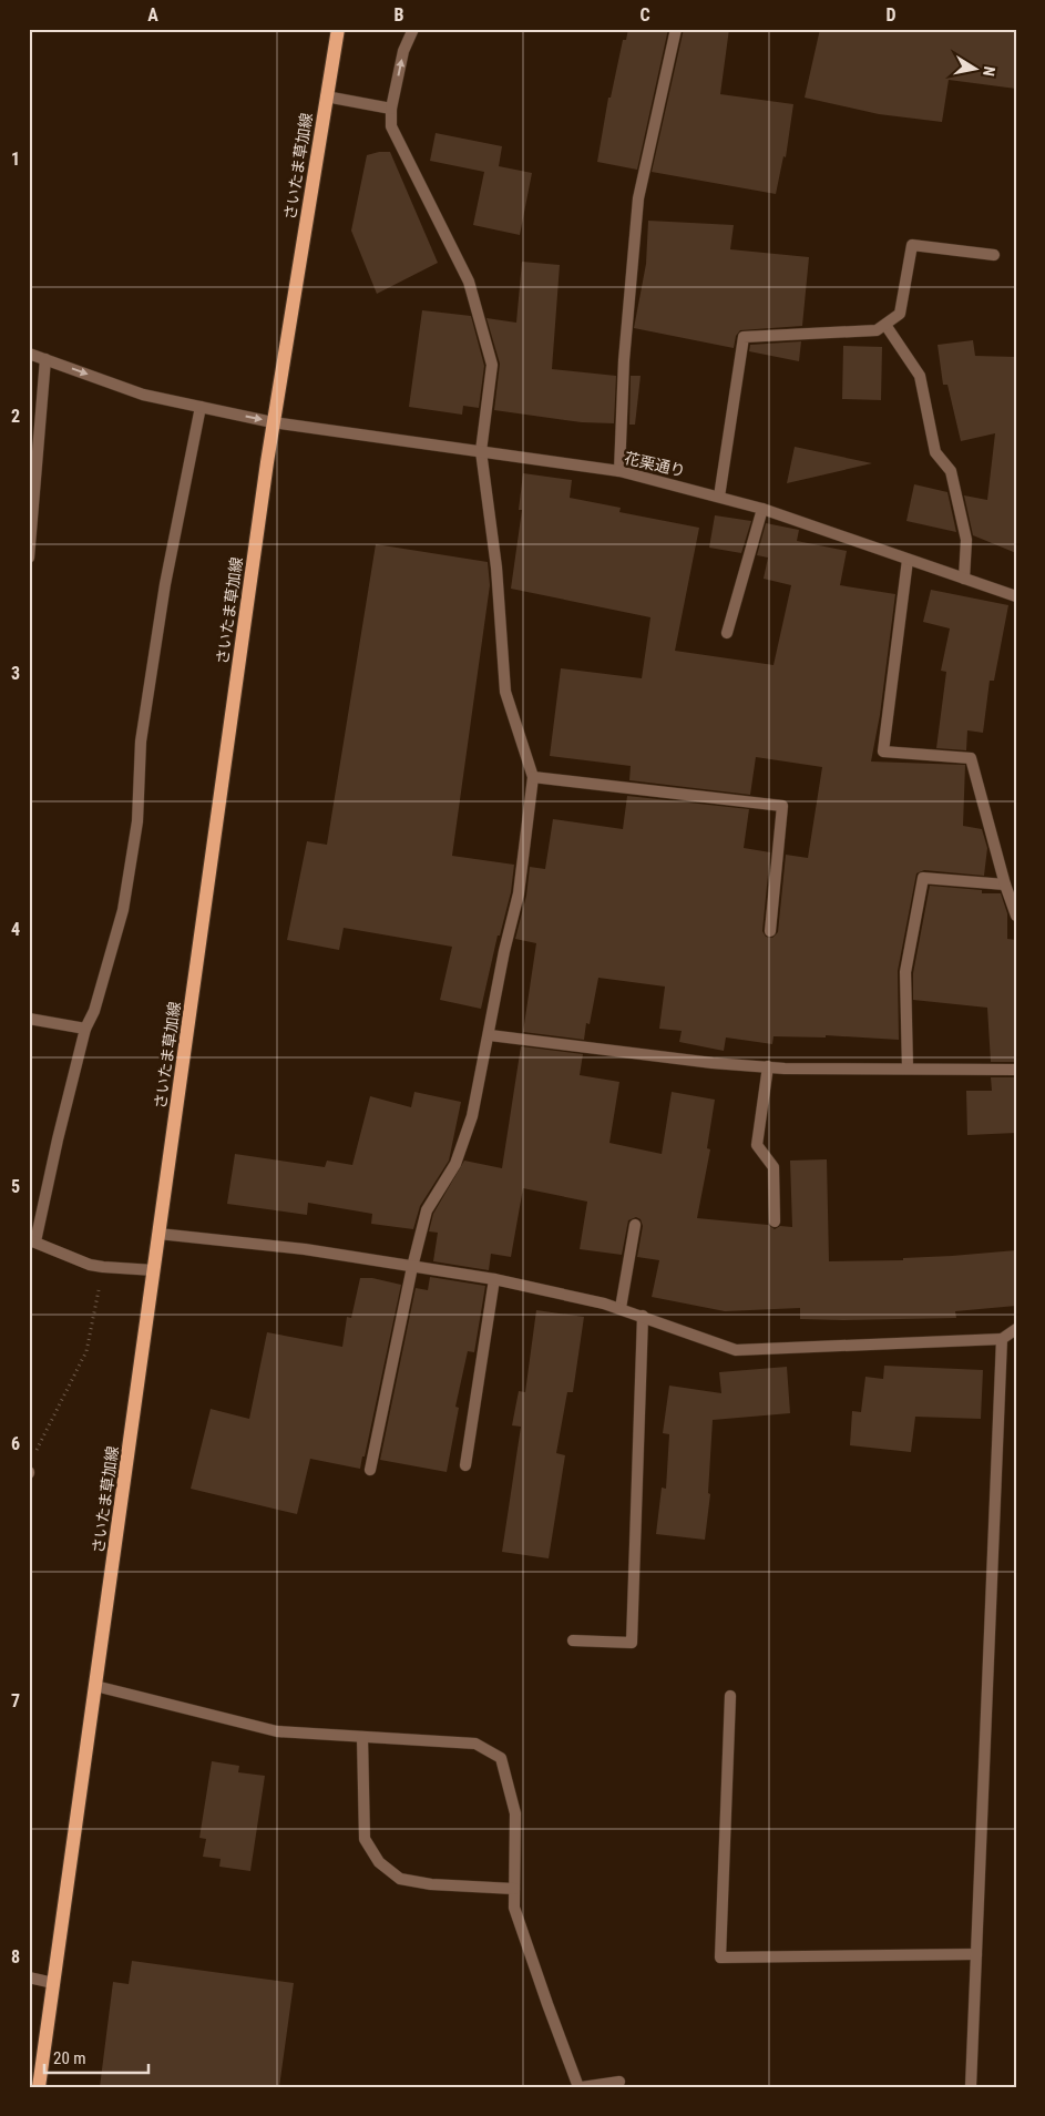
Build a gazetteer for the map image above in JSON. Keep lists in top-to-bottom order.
{
  "streets": {
    "main road": ["さいたま草加線"],
    "street": ["花栗通り"]
  },
  "crossings": [
    ["さいたま草加線", "花栗通り"]
  ],
  "scale_bar": "20 m",
  "north": "right",
  "grid": {
    "columns": [
      "A",
      "B",
      "C",
      "D"
    ],
    "rows": [
      "1",
      "2",
      "3",
      "4",
      "5",
      "6",
      "7",
      "8"
    ]
  }
}
